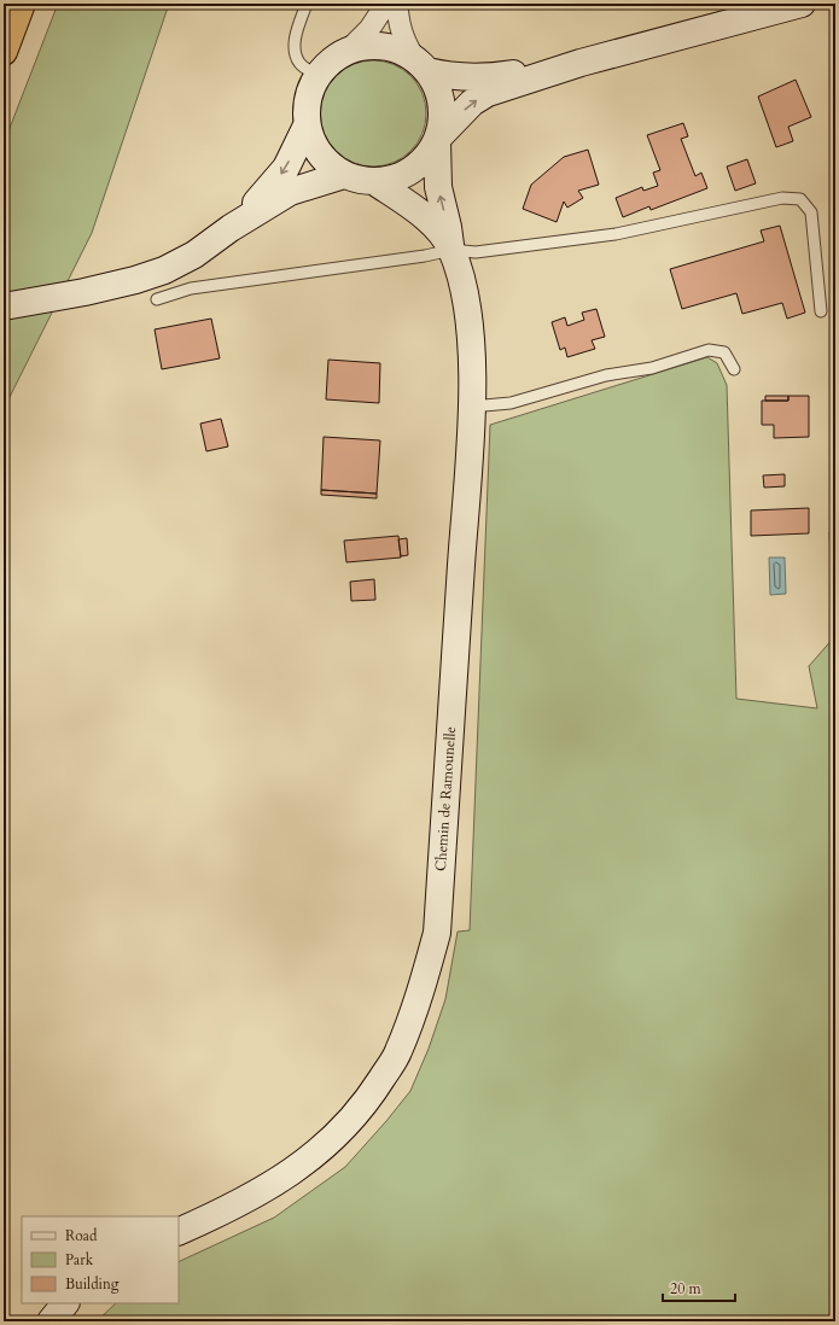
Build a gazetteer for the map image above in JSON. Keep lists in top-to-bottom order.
{
  "streets": {
    "street": ["Chemin de Ramounelle"]
  },
  "legend": ["Road", "Park", "Building"],
  "scale_bar": "20 m"
}
